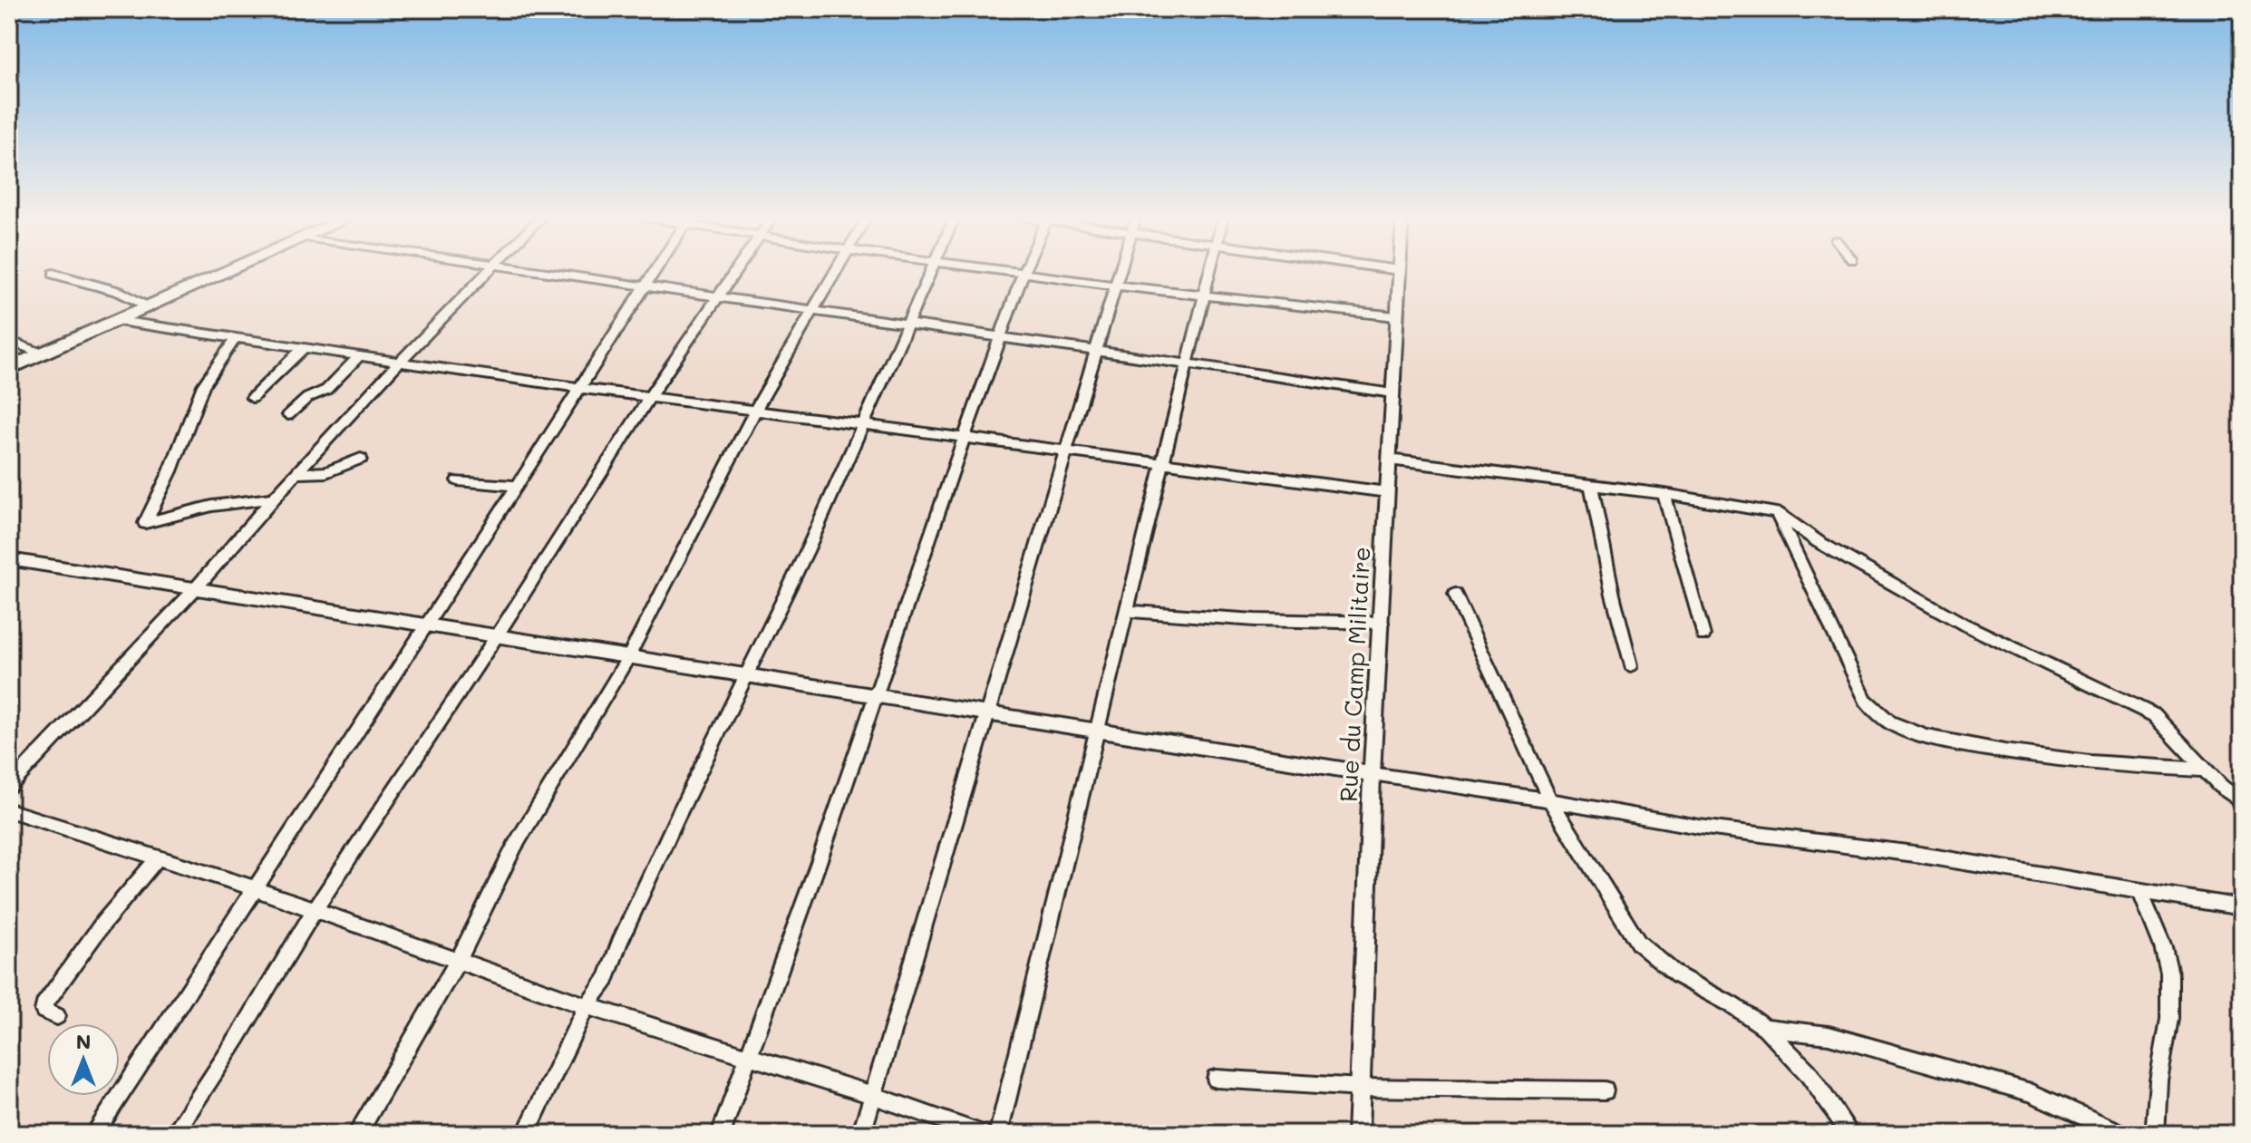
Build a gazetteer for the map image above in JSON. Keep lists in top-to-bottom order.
{
  "streets": {
    "street": ["Rue du Camp Militaire"]
  },
  "north": "top"
}
